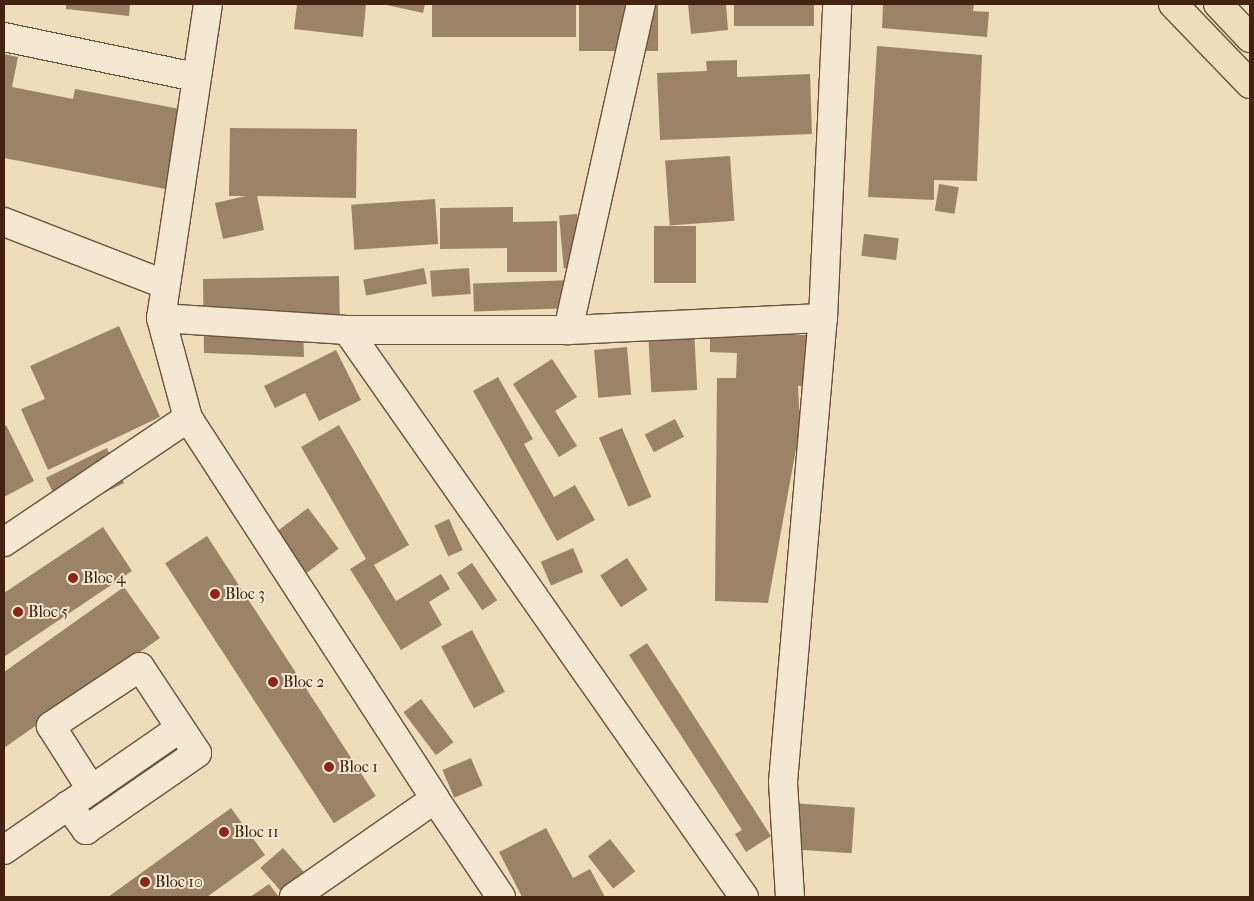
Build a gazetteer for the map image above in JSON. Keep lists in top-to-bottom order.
{
  "places": [
    "Bloc 4",
    "Bloc 3",
    "Bloc 5",
    "Bloc 2",
    "Bloc 1",
    "Bloc 11",
    "Bloc 10"
  ]
}
